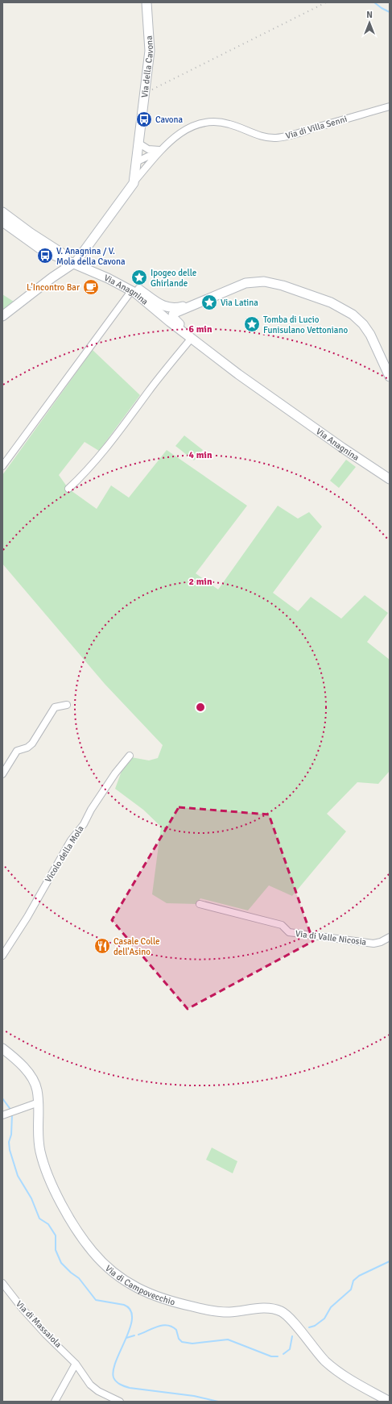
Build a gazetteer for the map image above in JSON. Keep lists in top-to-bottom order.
{
  "streets": {
    "main road": ["Via della Cavona", "Via Anagnina", "Via di Campovecchio"],
    "street": [
      "Via di Villa Senni",
      "Vicolo della Mola",
      "Via di Valle Nicosia",
      "Via di Massaiola"
    ]
  },
  "crossings": [
    ["Via della Cavona", "Via di Villa Senni"],
    ["Via della Cavona", "Via Anagnina"]
  ],
  "places": {
    "bus stop": ["Cavona", "V. Anagnina / V. Mola della Cavona"],
    "place": ["Ipogeo delle Ghirlande", "Via Latina", "Tomba di Lucio Funisulano Vettoniano"],
    "cafe": ["L'Incontro Bar"],
    "restaurant": ["Casale Colle dell'Asino"]
  },
  "north": "top",
  "rings": ["6 min", "4 min", "2 min"]
}
